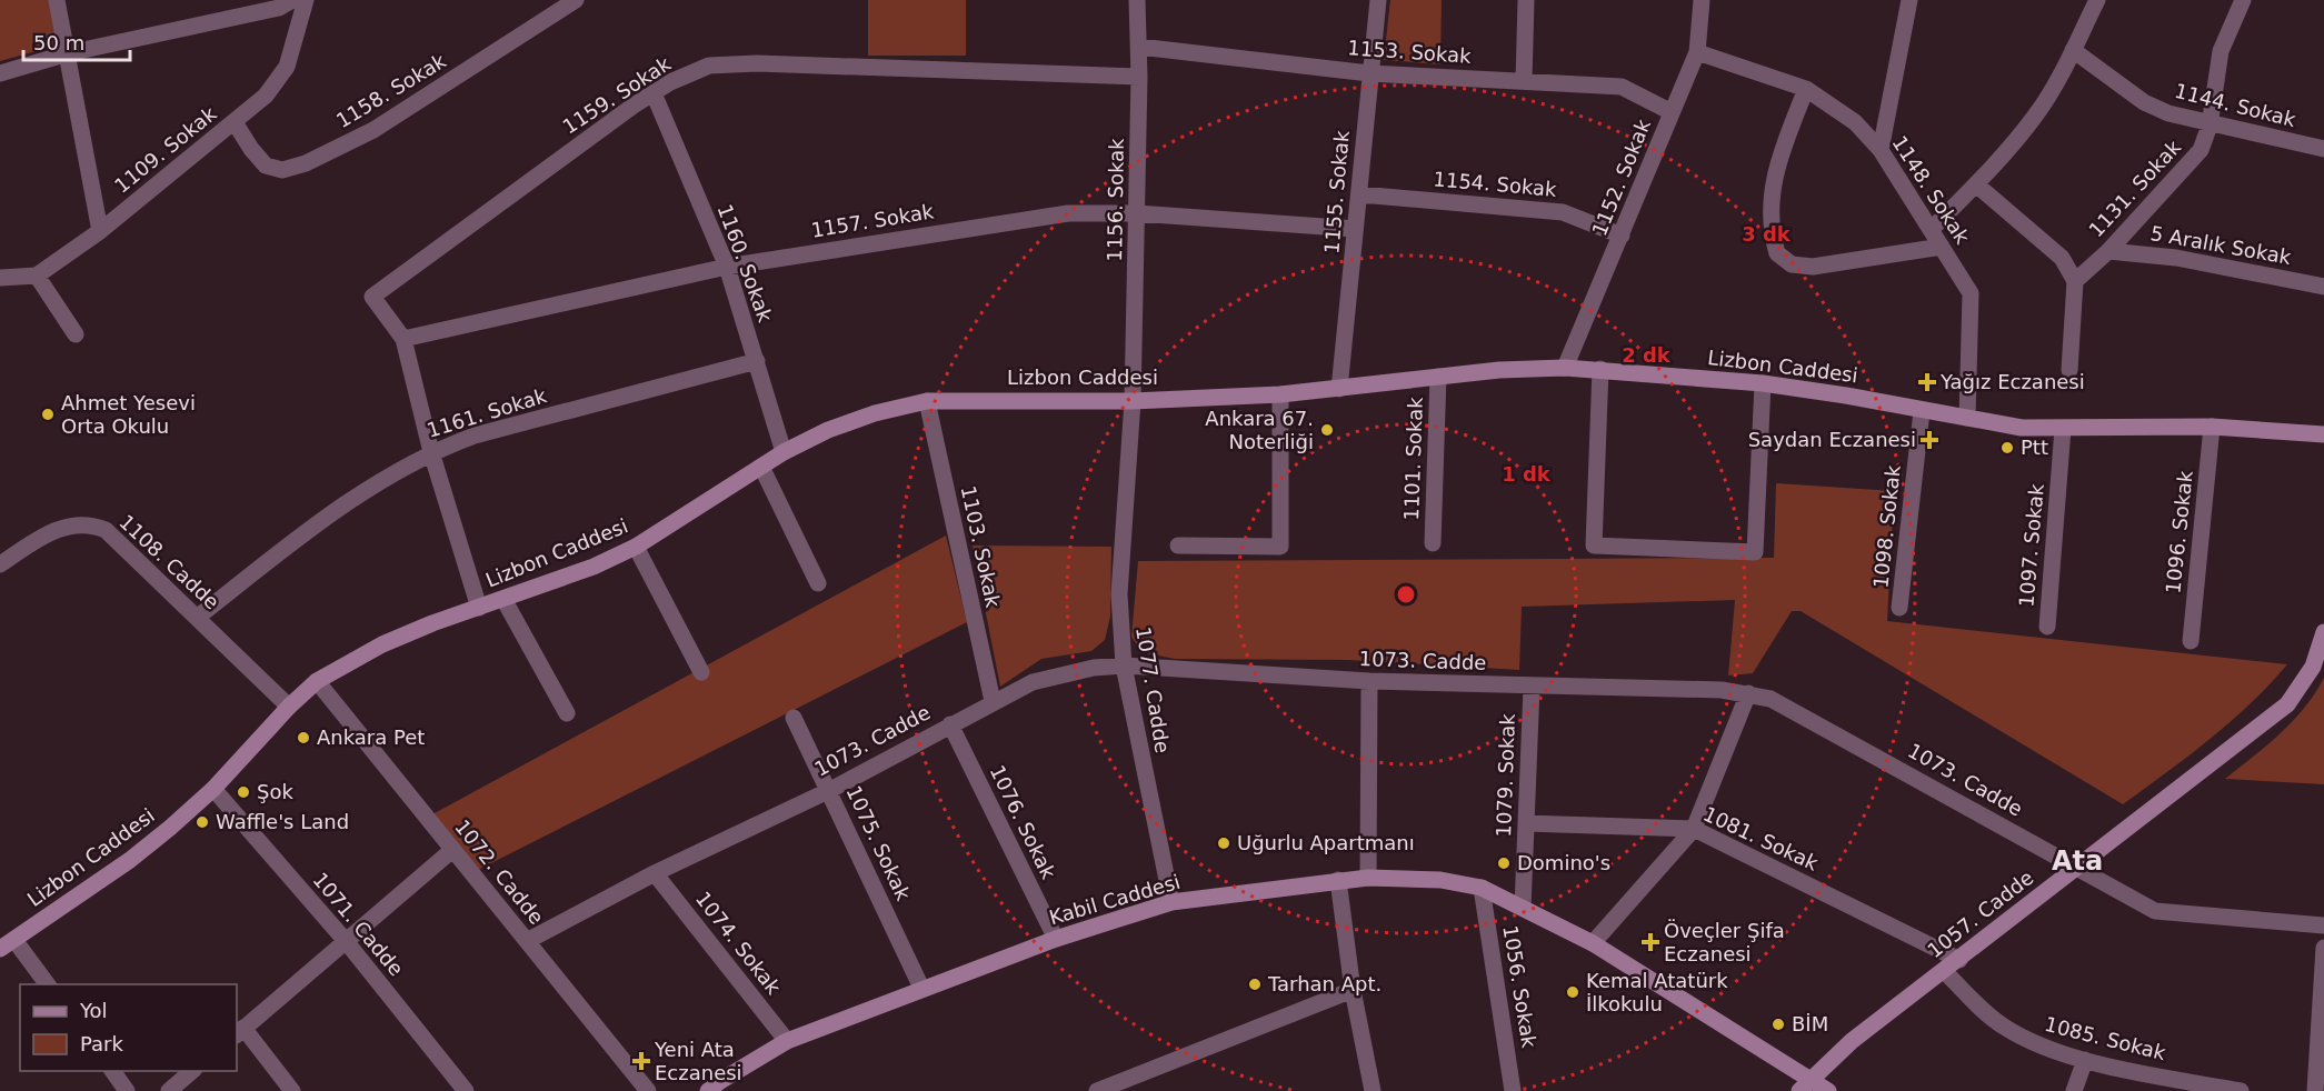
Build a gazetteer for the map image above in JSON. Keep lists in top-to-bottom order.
{
  "streets": {
    "main road": ["Lizbon Caddesi", "Kabil Caddesi", "1057. Cadde"],
    "street": [
      "1153. Sokak",
      "1158. Sokak",
      "1159. Sokak",
      "1144. Sokak",
      "1109. Sokak",
      "1152. Sokak",
      "1154. Sokak",
      "1131. Sokak",
      "1148. Sokak",
      "1155. Sokak",
      "1156. Sokak",
      "1157. Sokak",
      "5 Aralık Sokak",
      "1160. Sokak",
      "1161. Sokak",
      "1101. Sokak",
      "1098. Sokak",
      "1096. Sokak",
      "1097. Sokak",
      "1103. Sokak",
      "1108. Cadde",
      "1073. Cadde",
      "1077. Cadde",
      "1079. Sokak",
      "1076. Sokak",
      "1081. Sokak",
      "1075. Sokak",
      "1072. Cadde",
      "1071. Cadde",
      "1074. Sokak",
      "1056. Sokak",
      "1085. Sokak"
    ]
  },
  "crossings": [
    ["1153. Sokak", "1152. Sokak"],
    ["1153. Sokak", "1155. Sokak"],
    ["1153. Sokak", "1156. Sokak"],
    ["1158. Sokak", "1109. Sokak"],
    ["1159. Sokak", "1156. Sokak"],
    ["1159. Sokak", "1157. Sokak"],
    ["1159. Sokak", "1160. Sokak"],
    ["1159. Sokak", "Lizbon Caddesi"],
    ["1159. Sokak", "1161. Sokak"],
    ["1144. Sokak", "1131. Sokak"],
    ["1152. Sokak", "1154. Sokak"],
    ["1152. Sokak", "1148. Sokak"],
    ["1152. Sokak", "Lizbon Caddesi"],
    ["1154. Sokak", "1155. Sokak"],
    ["1131. Sokak", "5 Aralık Sokak"],
    ["1148. Sokak", "Lizbon Caddesi"],
    ["1155. Sokak", "1157. Sokak"],
    ["1155. Sokak", "Lizbon Caddesi"],
    ["1156. Sokak", "1157. Sokak"],
    ["1156. Sokak", "Lizbon Caddesi"],
    ["1156. Sokak", "1077. Cadde"],
    ["1157. Sokak", "1160. Sokak"],
    ["1160. Sokak", "Lizbon Caddesi"],
    ["1160. Sokak", "1161. Sokak"],
    ["Lizbon Caddesi", "1101. Sokak"],
    ["Lizbon Caddesi", "1098. Sokak"],
    ["Lizbon Caddesi", "1096. Sokak"],
    ["Lizbon Caddesi", "1097. Sokak"],
    ["Lizbon Caddesi", "1103. Sokak"],
    ["Lizbon Caddesi", "1108. Cadde"],
    ["Lizbon Caddesi", "1077. Cadde"],
    ["Lizbon Caddesi", "1072. Cadde"],
    ["Lizbon Caddesi", "1071. Cadde"],
    ["1161. Sokak", "1108. Cadde"],
    ["1103. Sokak", "1073. Cadde"],
    ["1073. Cadde", "1077. Cadde"],
    ["1073. Cadde", "1079. Sokak"],
    ["1073. Cadde", "1076. Sokak"],
    ["1073. Cadde", "1075. Sokak"],
    ["1073. Cadde", "1072. Cadde"],
    ["1073. Cadde", "1057. Cadde"],
    ["1073. Cadde", "1074. Sokak"],
    ["1077. Cadde", "Kabil Caddesi"],
    ["1079. Sokak", "1081. Sokak"],
    ["1079. Sokak", "Kabil Caddesi"],
    ["1076. Sokak", "Kabil Caddesi"],
    ["1081. Sokak", "1057. Cadde"],
    ["1075. Sokak", "Kabil Caddesi"],
    ["Kabil Caddesi", "1057. Cadde"],
    ["Kabil Caddesi", "1074. Sokak"],
    ["Kabil Caddesi", "1056. Sokak"],
    ["1057. Cadde", "1085. Sokak"]
  ],
  "districts": ["Ata"],
  "places": {
    "health": [
      "Yağız Eczanesi",
      "Saydan Eczanesi",
      "Öveçler Şifa Eczanesi",
      "Yeni Ata Eczanesi"
    ],
    "other": [
      "Ahmet Yesevi Orta Okulu",
      "Ankara 67. Noterliği",
      "Ptt",
      "Ankara Pet",
      "Şok",
      "Waffle's Land",
      "Uğurlu Apartmanı",
      "Domino's",
      "Tarhan Apt.",
      "Kemal Atatürk İlkokulu",
      "BİM"
    ]
  },
  "legend": ["Yol", "Park"],
  "scale_bar": "50 m",
  "rings": ["3 dk", "2 dk", "1 dk"]
}
